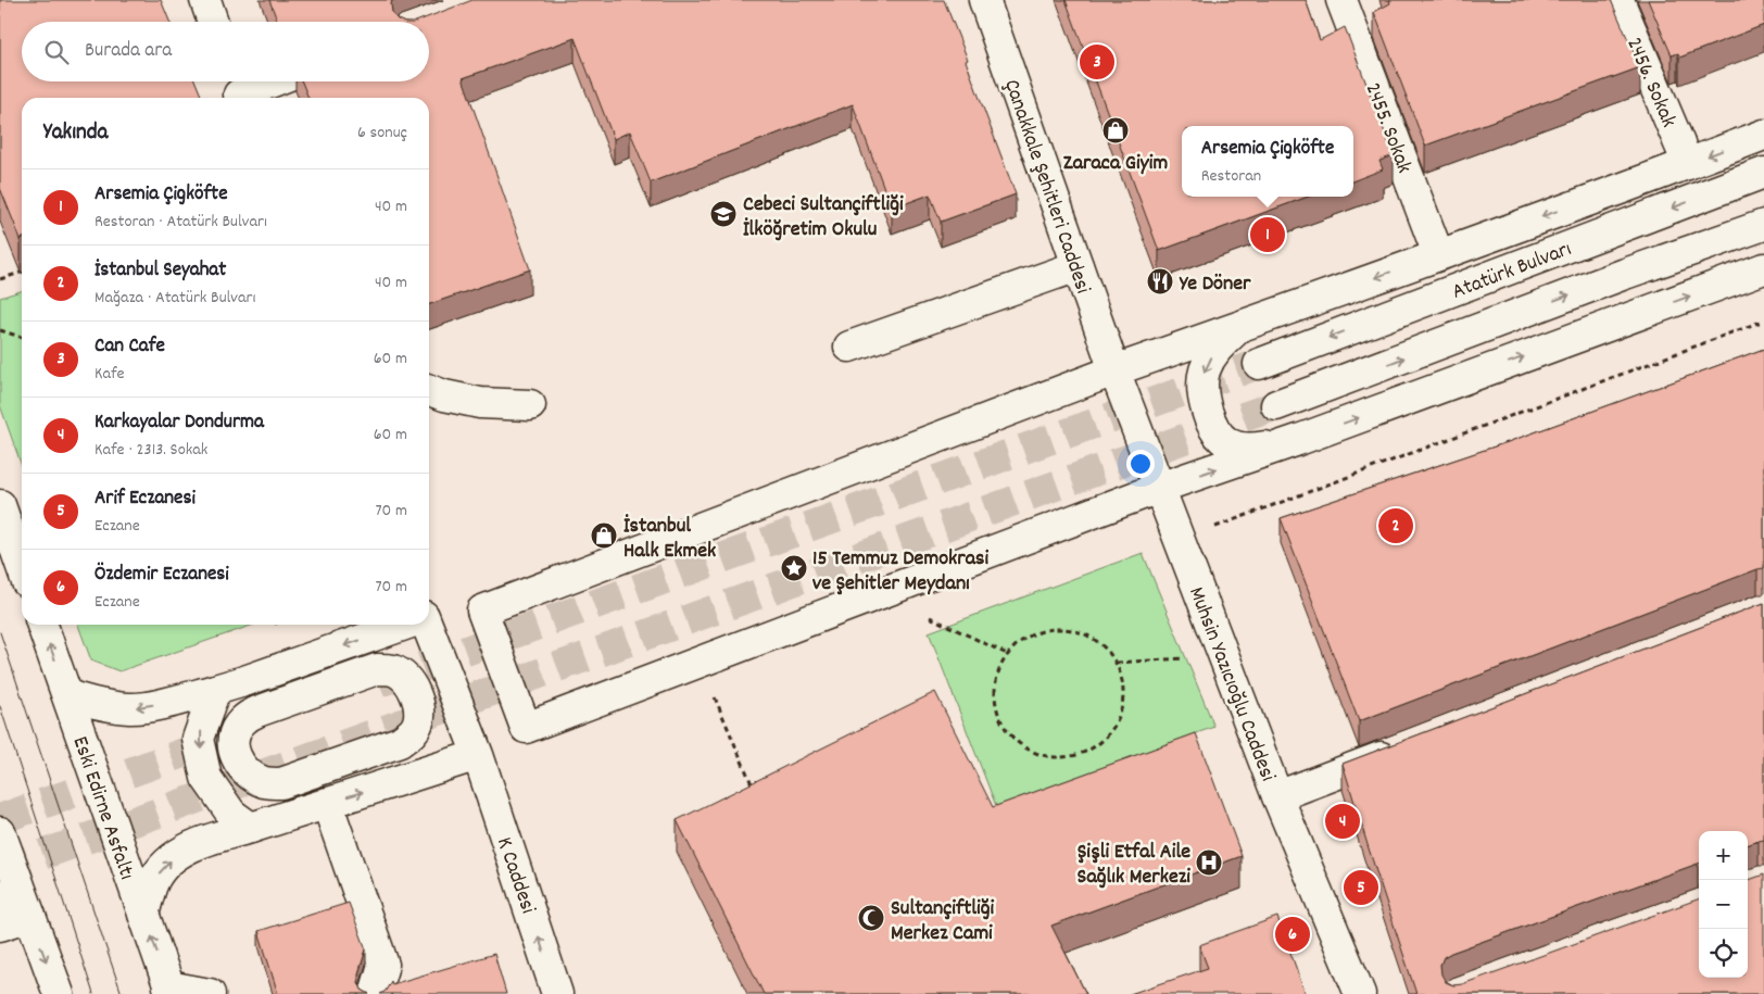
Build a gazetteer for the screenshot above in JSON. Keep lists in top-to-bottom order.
{
  "streets": {
    "main road": [
      "2456. Sokak",
      "2455. Sokak",
      "Çanakkale Şehitleri Caddesi",
      "Atatürk Bulvarı",
      "Muhsin Yazıcıoğlu Caddesi",
      "Eski Edirne Asfaltı",
      "K Caddesi"
    ]
  },
  "crossings": [
    ["Çanakkale Şehitleri Caddesi", "Muhsin Yazıcıoğlu Caddesi"]
  ],
  "places": {
    "shop": ["Zaraca Giyim", "İstanbul Halk Ekmek"],
    "school or university": ["Cebeci Sultançiftliği İlköğretim Okulu"],
    "restaurant": ["Ye Döner"],
    "place": ["15 Temmuz Demokrasi ve Şehitler Meydanı"],
    "hospital": ["Şişli Etfal Aile Sağlık Merkezi"],
    "mosque": ["Sultançiftliği Merkez Cami"]
  },
  "page": {
    "search": "Burada ara",
    "pins": [
      "3",
      "1",
      "2",
      "4",
      "5",
      "6"
    ],
    "heading": ["Yakında", "6 sonuç"],
    "popup": ["Arsemia Çigköfte", "Restoran"],
    "list": [
      {
        "mark": "1",
        "name": "Arsemia Çigköfte",
        "note": "Restoran · Atatürk Bulvarı",
        "value": "40 m"
      },
      {
        "mark": "2",
        "name": "İstanbul Seyahat",
        "note": "Mağaza · Atatürk Bulvarı",
        "value": "40 m"
      },
      {
        "mark": "3",
        "name": "Can Cafe",
        "note": "Kafe",
        "value": "60 m"
      },
      {
        "mark": "4",
        "name": "Karkayalar Dondurma",
        "note": "Kafe · 2313. Sokak",
        "value": "60 m"
      },
      {
        "mark": "5",
        "name": "Arif Eczanesi",
        "note": "Eczane",
        "value": "70 m"
      },
      {
        "mark": "6",
        "name": "Özdemir Eczanesi",
        "note": "Eczane",
        "value": "70 m"
      }
    ],
    "map_buttons": ["+", "−"]
  }
}
